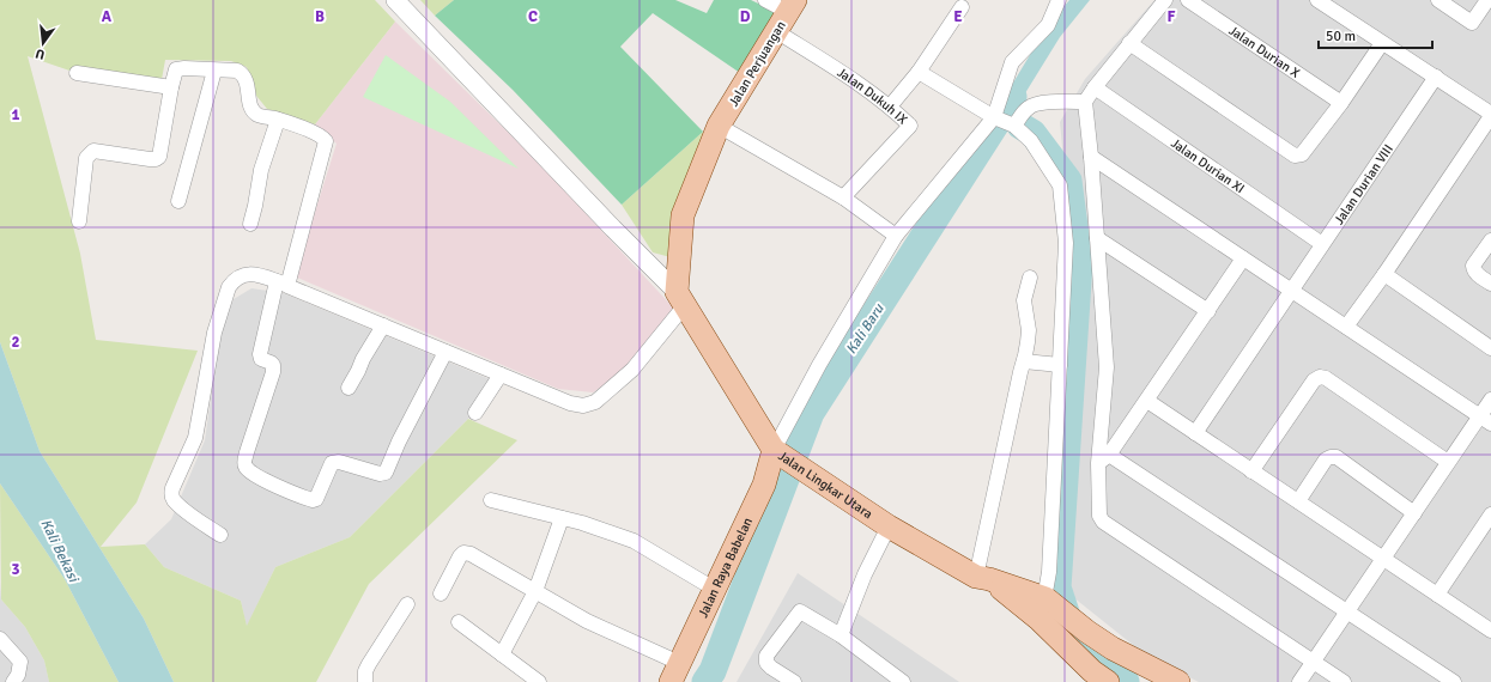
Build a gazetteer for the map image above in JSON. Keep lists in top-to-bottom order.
{
  "streets": {
    "main road": ["Jalan Perjuangan", "Jalan Lingkar Utara", "Jalan Raya Babelan"],
    "street": [
      "Jalan Durian X",
      "Jalan Dukuh IX",
      "Jalan Durian XI",
      "Jalan Durian VIII"
    ]
  },
  "crossings": [
    ["Jalan Perjuangan", "Jalan Dukuh IX"],
    ["Jalan Perjuangan", "Jalan Lingkar Utara"],
    ["Jalan Durian XI", "Jalan Durian VIII"],
    ["Jalan Lingkar Utara", "Jalan Raya Babelan"]
  ],
  "water": ["Kali Baru", "Kali Bekasi"],
  "scale_bar": "50 m",
  "north": "bottom",
  "grid": {
    "columns": [
      "A",
      "B",
      "C",
      "D",
      "E",
      "F"
    ],
    "rows": ["1", "2", "3"]
  }
}
